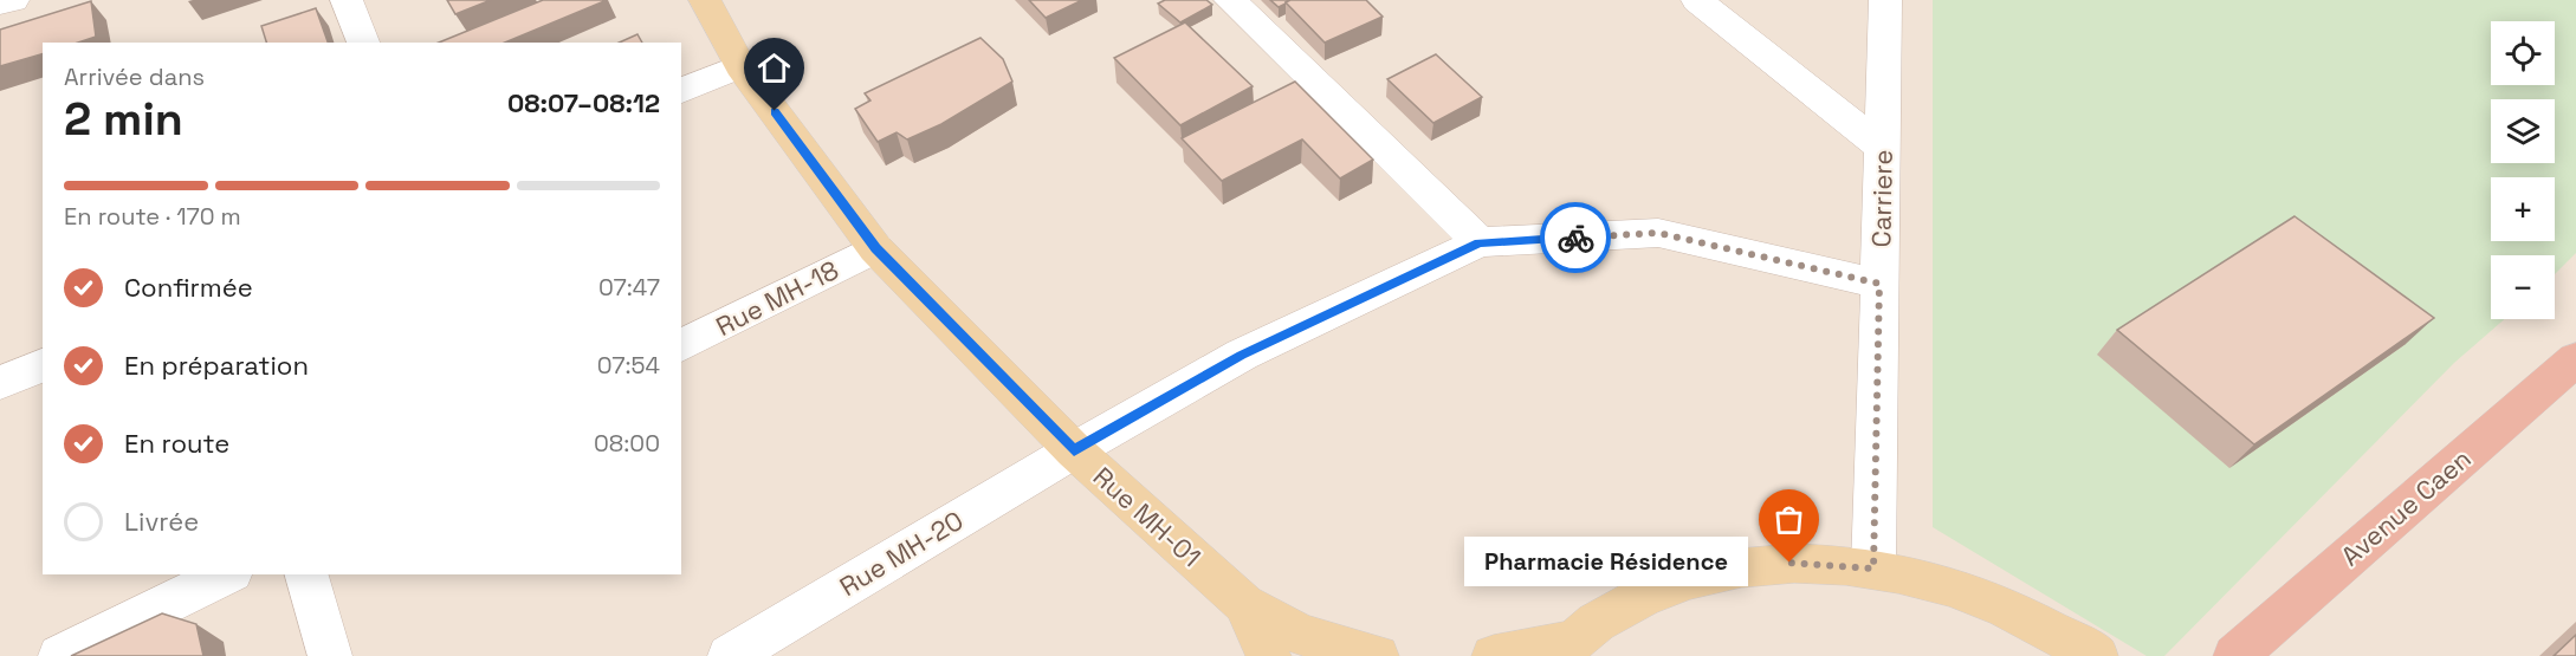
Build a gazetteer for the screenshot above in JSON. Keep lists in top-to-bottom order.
{
  "streets": {
    "highway": ["Avenue Caen"],
    "main road": ["Rue MH-01"],
    "street": ["Carriere", "Rue MH-18", "Rue MH-20"]
  },
  "crossings": [
    ["Rue MH-18", "Rue MH-01"],
    ["Rue MH-01", "Rue MH-20"]
  ],
  "places": ["Pharmacie Résidence"],
  "page": {
    "map_buttons": ["+", "−"],
    "heading": ["2 min", "Arrivée dans", "08:07–08:12"],
    "bar": "En route · 170 m",
    "list": [
      ["Confirmée", "07:47"],
      ["En préparation", "07:54"],
      ["En route", "08:00"],
      "Livrée"
    ],
    "bubble": "Pharmacie Résidence"
  }
}
